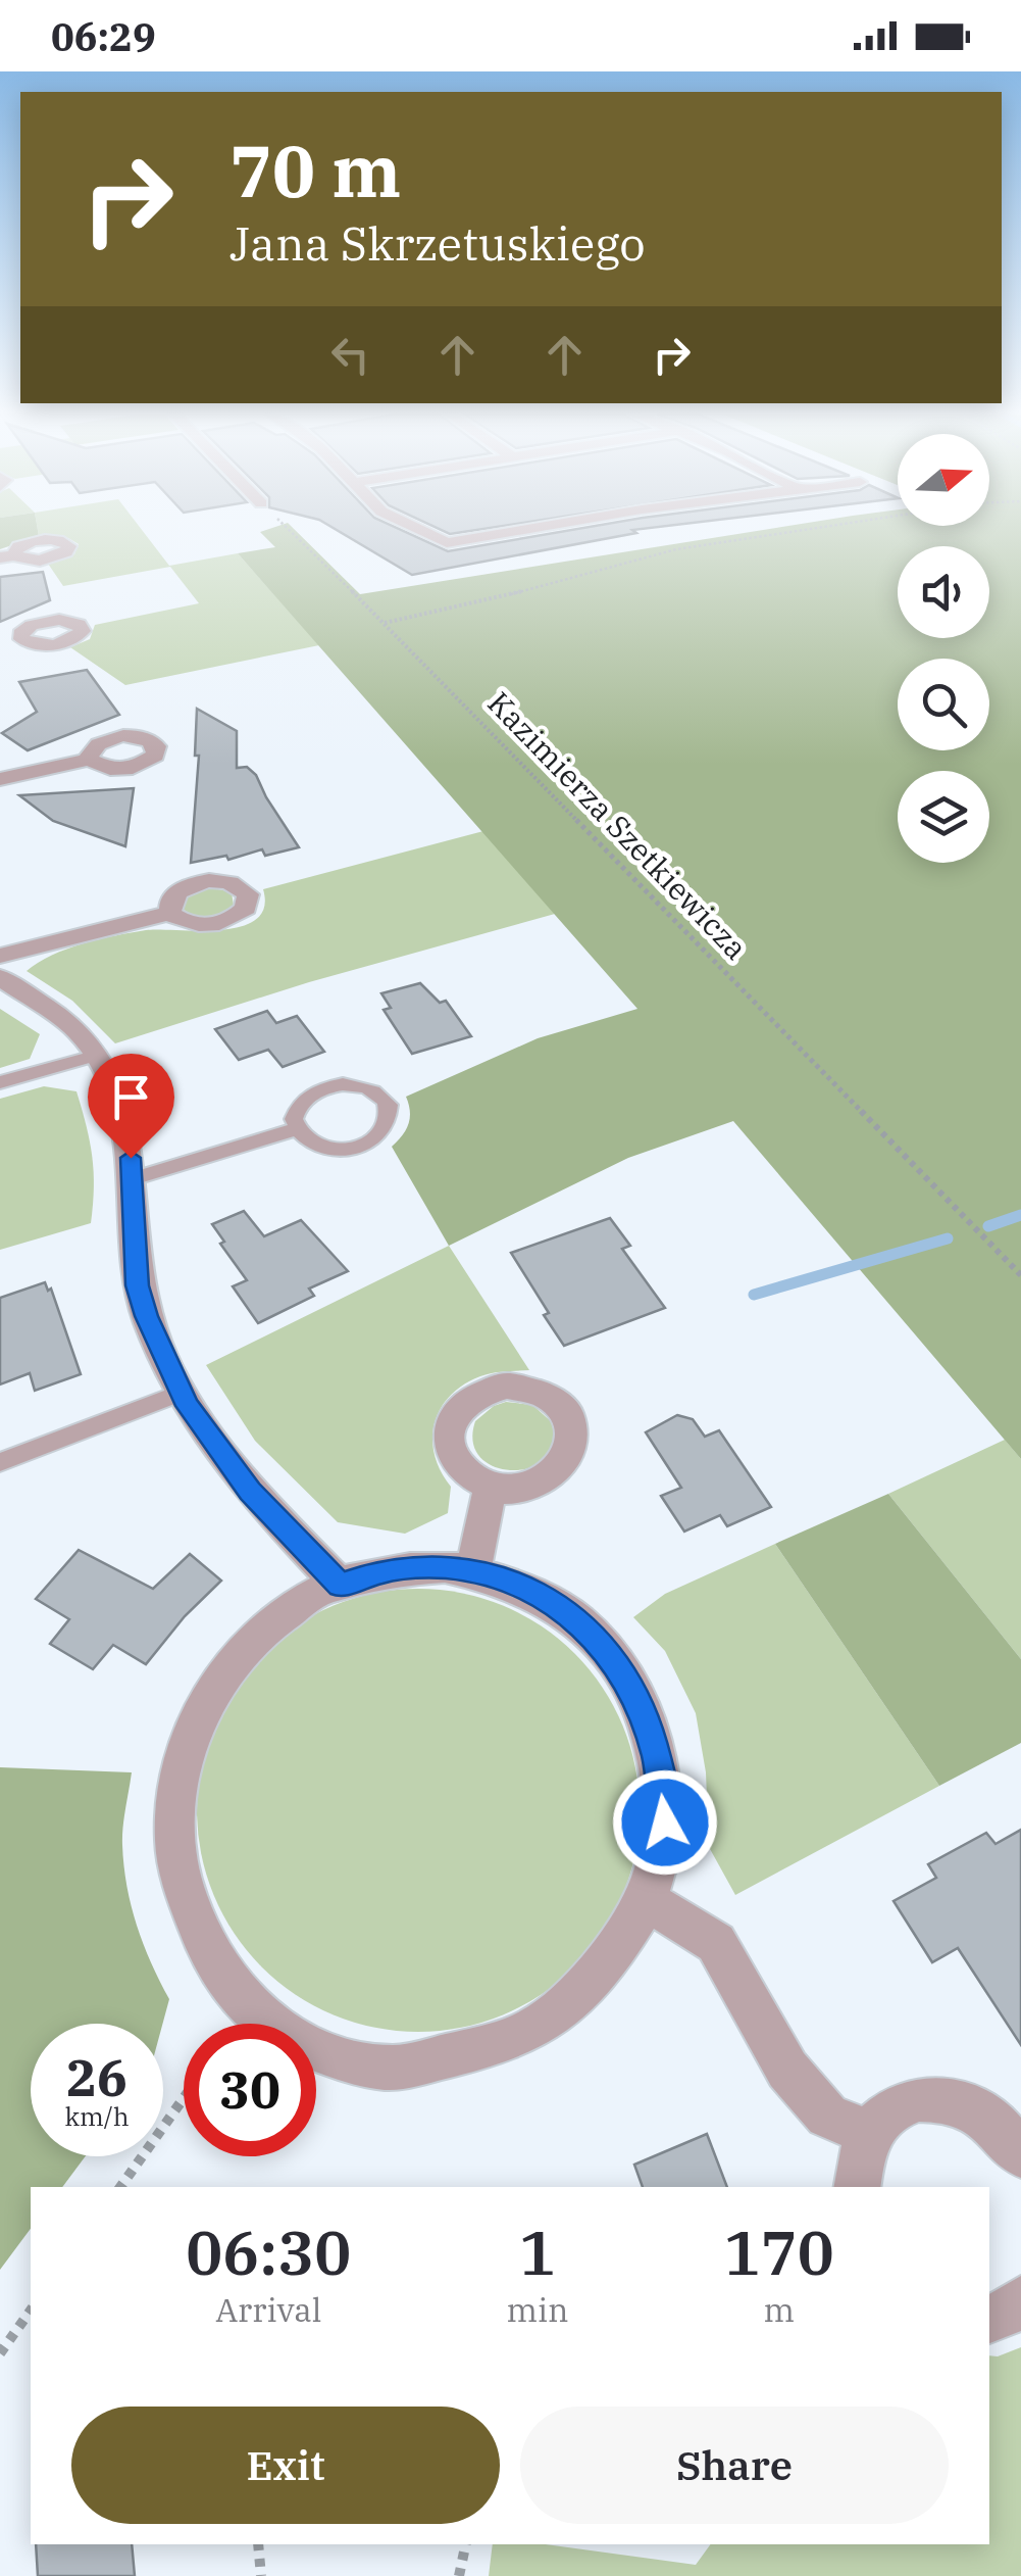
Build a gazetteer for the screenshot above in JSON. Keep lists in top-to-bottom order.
{
  "streets": {
    "path": ["Kazimierza Szetkiewicza"]
  },
  "north": "right",
  "page": {
    "status": "06:29",
    "turn": ["70 m", "Jana Skrzetuskiego"],
    "speed": "26 km/h",
    "limit": "30",
    "eta": [
      "06:30",
      "Arrival",
      "1",
      "min",
      "170",
      "m"
    ],
    "buttons": ["Exit", "Share"]
  }
}
